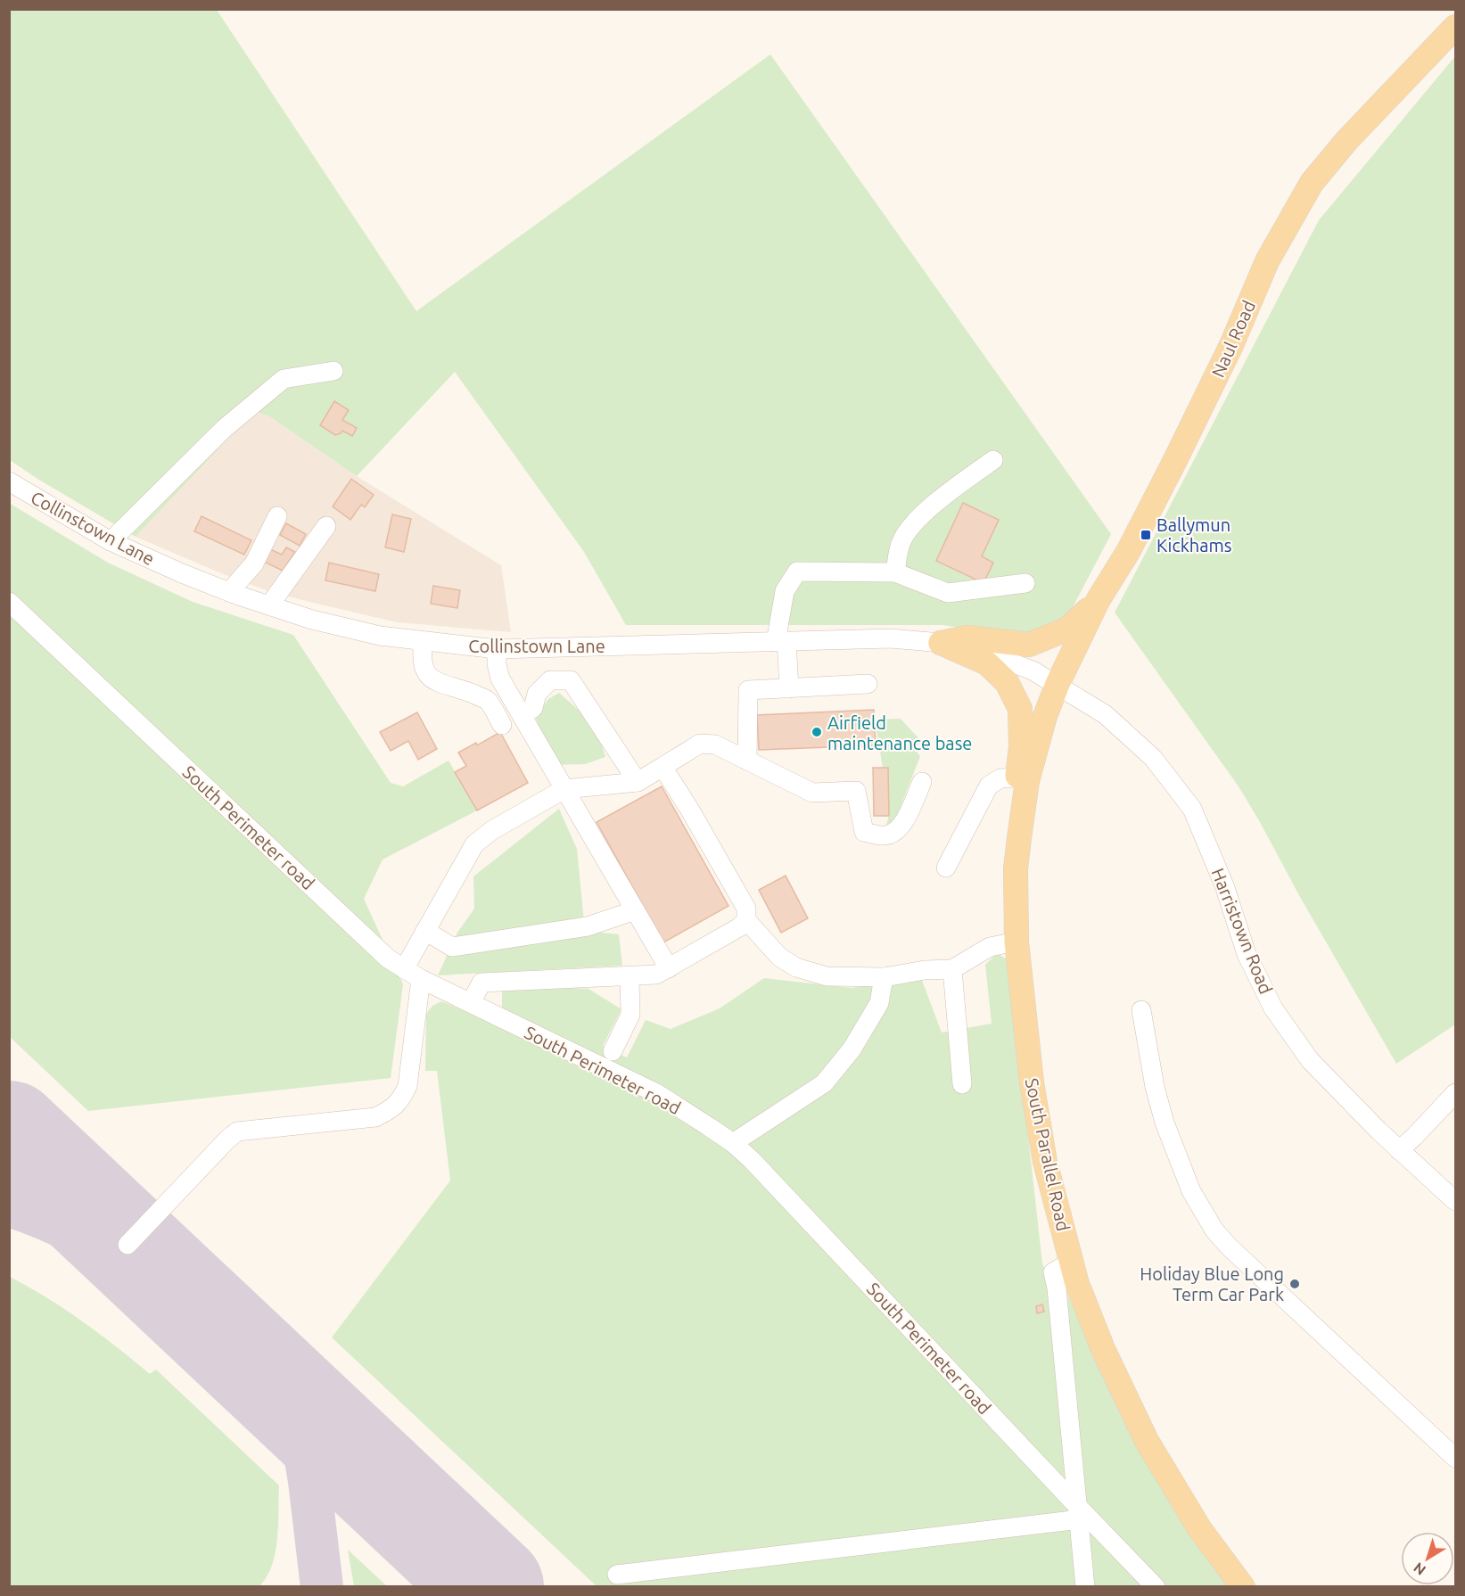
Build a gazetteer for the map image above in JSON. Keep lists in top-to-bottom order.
{
  "streets": {
    "main road": ["Naul Road", "South Parallel Road"],
    "street": ["Collinstown Lane", "South Perimeter road", "Harristown Road"]
  },
  "crossings": [
    ["Naul Road", "Collinstown Lane"],
    ["Naul Road", "Harristown Road"],
    ["Naul Road", "South Parallel Road"],
    ["Collinstown Lane", "Harristown Road"],
    ["Collinstown Lane", "South Parallel Road"],
    ["Harristown Road", "South Parallel Road"]
  ],
  "places": {
    "transit": ["Ballymun Kickhams"],
    "other": ["Airfield maintenance base", "Holiday Blue Long Term Car Park"]
  },
  "north": "bottom left"
}
